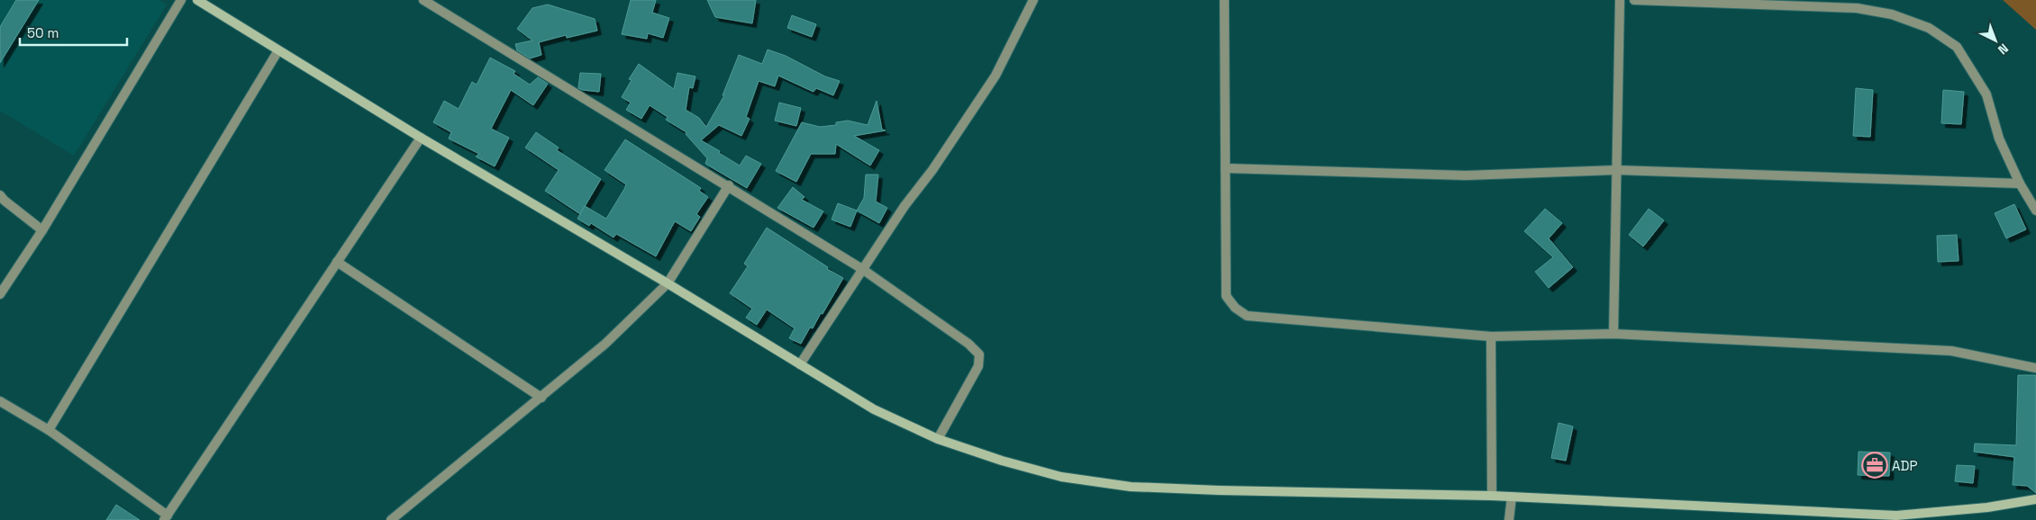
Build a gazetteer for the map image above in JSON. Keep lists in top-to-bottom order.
{
  "places": {
    "office": ["ADP"]
  },
  "scale_bar": "50 m",
  "north": "bottom right"
}
